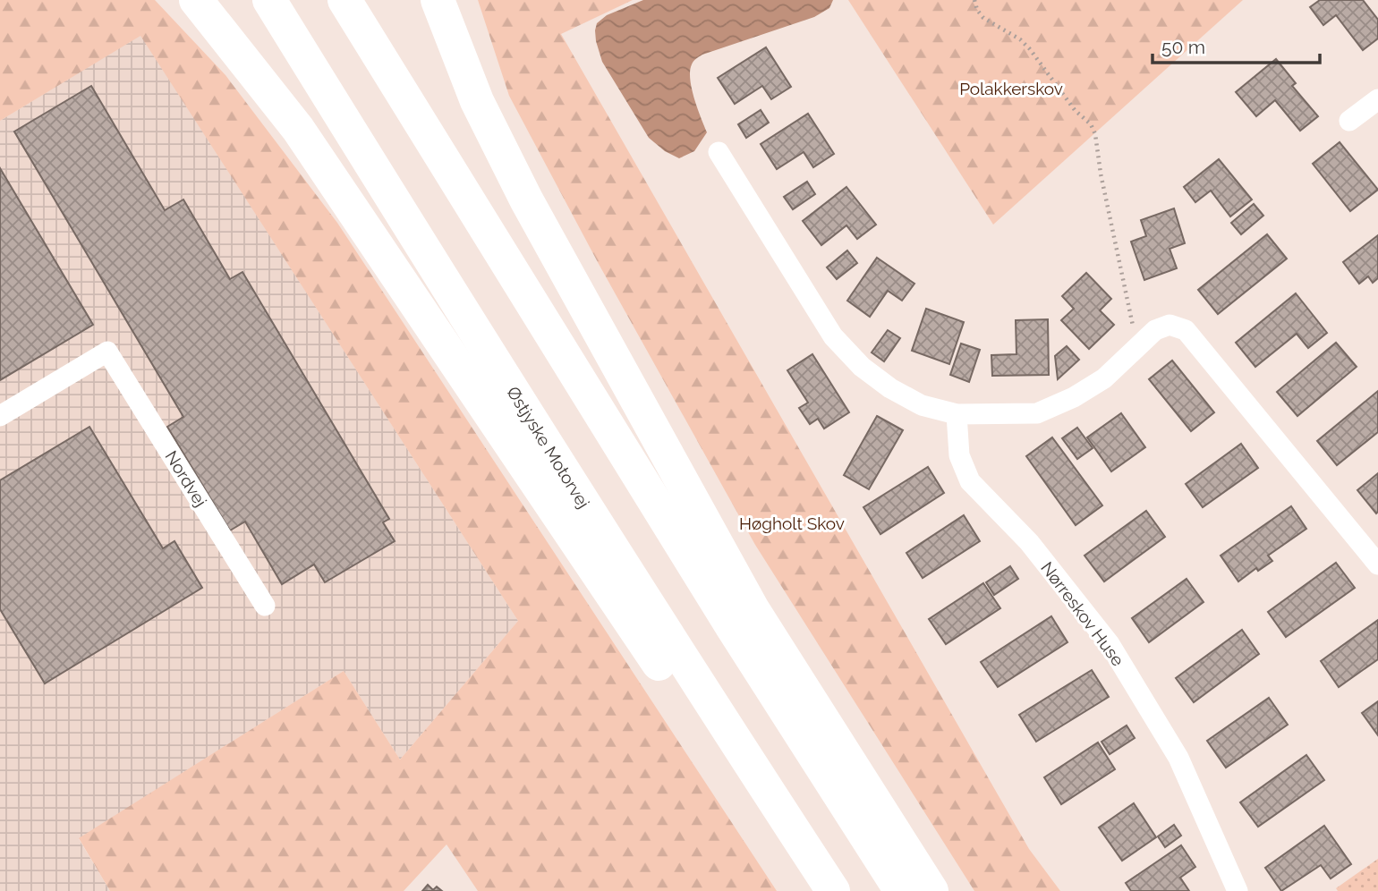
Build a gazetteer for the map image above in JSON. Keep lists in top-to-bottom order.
{
  "streets": {
    "highway": ["Østjyske Motorvej"],
    "street": ["Nordvej", "Nørreskov Huse"]
  },
  "parks": ["Polakkerskov", "Høgholt Skov"],
  "scale_bar": "50 m"
}
